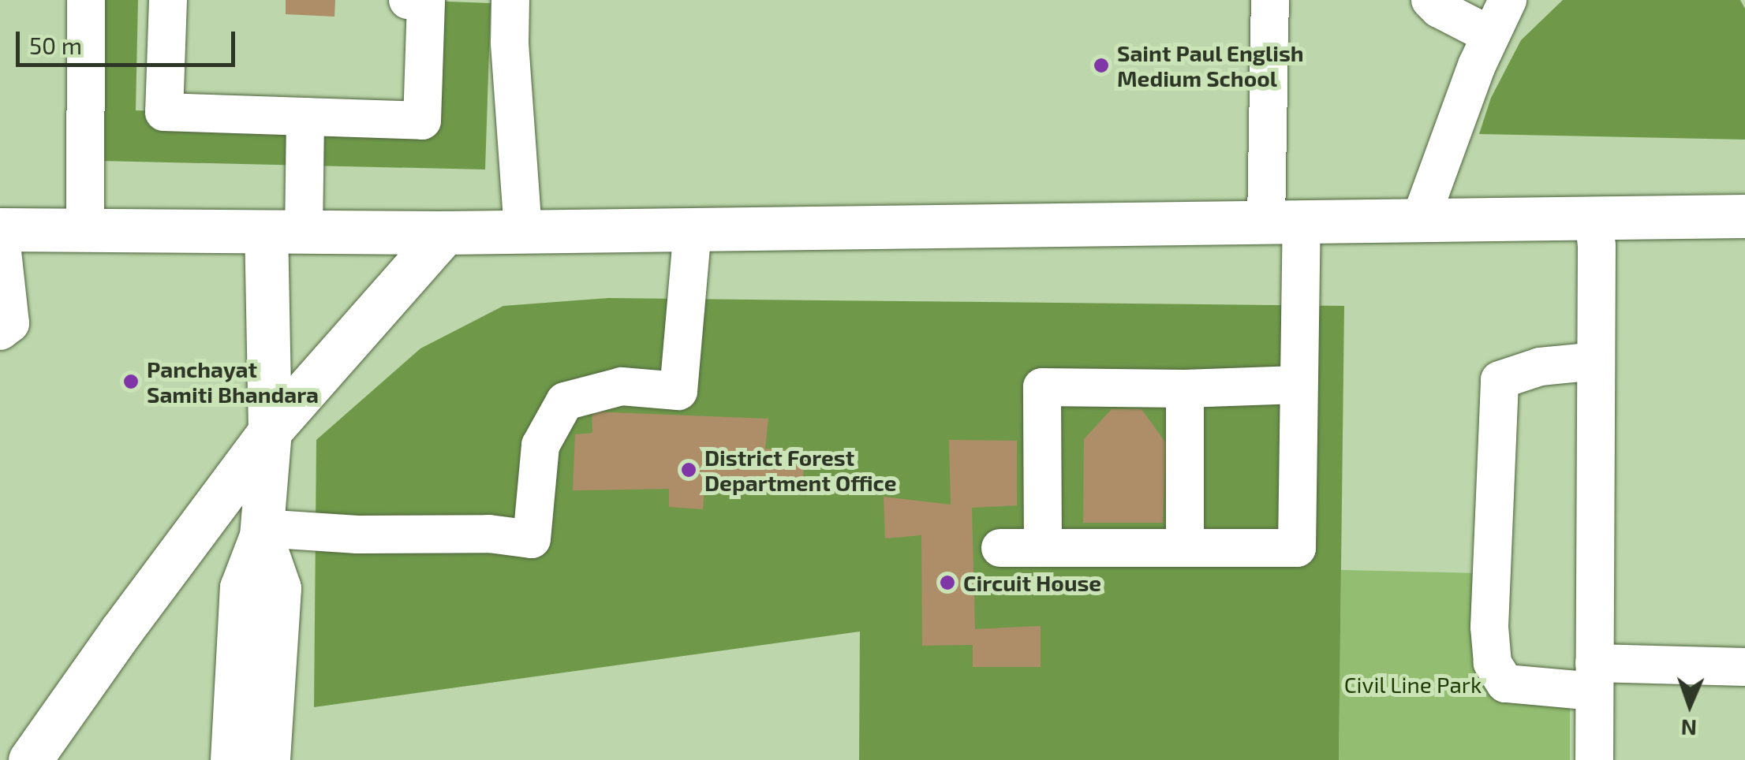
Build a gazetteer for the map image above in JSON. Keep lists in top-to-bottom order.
{
  "parks": ["Civil Line Park"],
  "places": [
    "Saint Paul English Medium School",
    "Panchayat Samiti Bhandara",
    "District Forest Department Office",
    "Circuit House"
  ],
  "scale_bar": "50 m",
  "north": "bottom"
}
